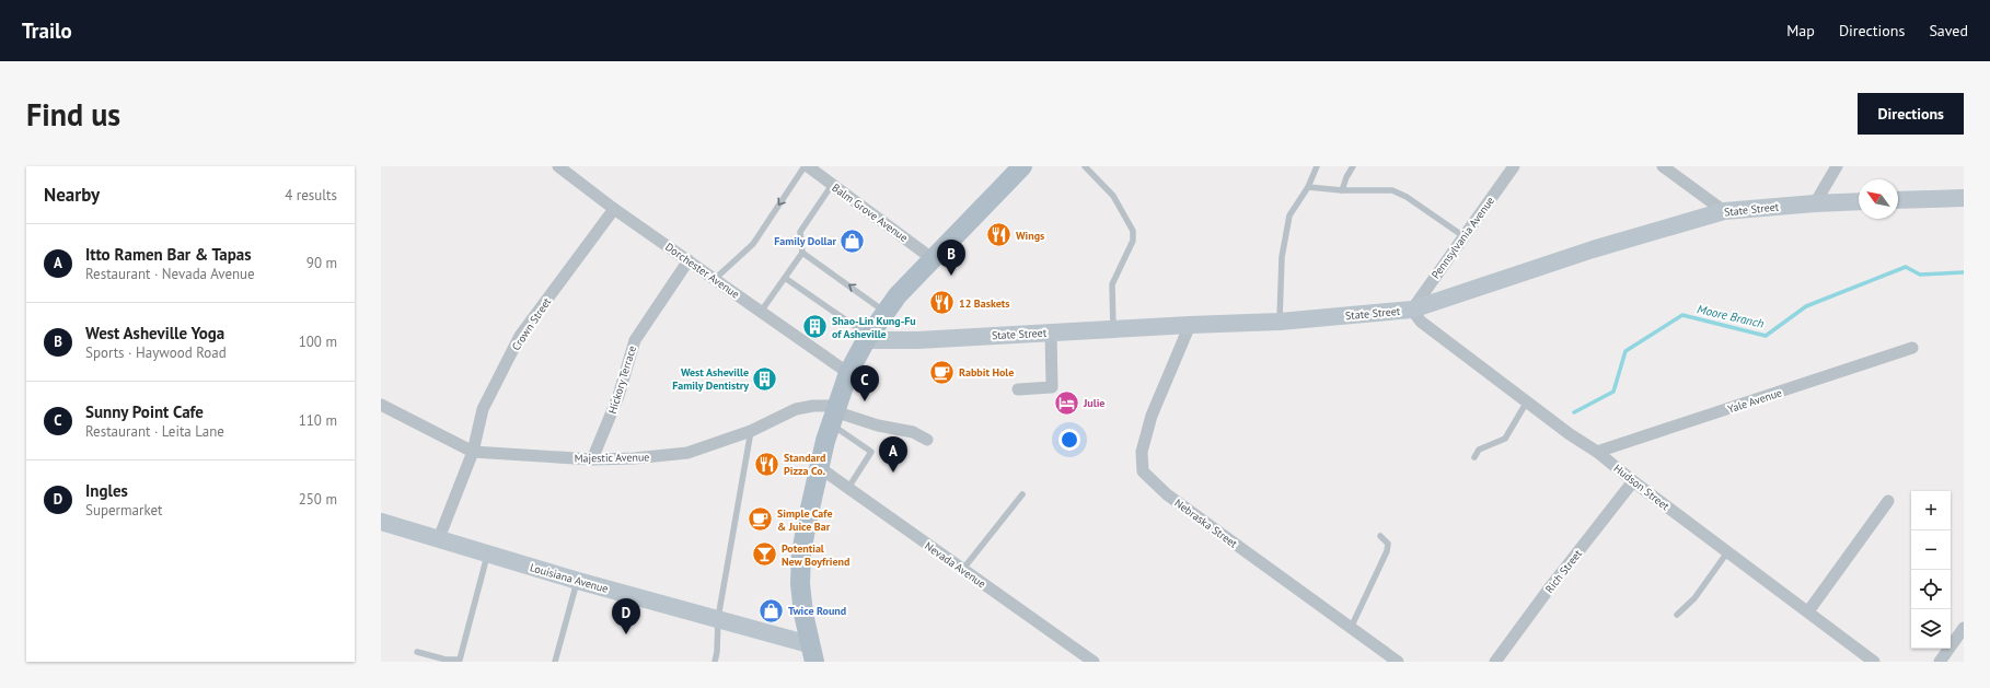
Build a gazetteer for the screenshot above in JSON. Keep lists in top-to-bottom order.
{
  "streets": {
    "street": [
      "State Street",
      "Balm Grove Avenue",
      "Pennsylvania Avenue",
      "Dorchester Avenue",
      "Crown Street",
      "Hickory Terrace",
      "Yale Avenue",
      "Majestic Avenue",
      "Hudson Street",
      "Nebraska Street",
      "Nevada Avenue",
      "Rich Street",
      "Louisiana Avenue"
    ]
  },
  "crossings": [
    ["State Street", "Pennsylvania Avenue"],
    ["State Street", "Hudson Street"],
    ["State Street", "Nebraska Street"],
    ["Pennsylvania Avenue", "Hudson Street"],
    ["Dorchester Avenue", "Crown Street"],
    ["Dorchester Avenue", "Hickory Terrace"],
    ["Crown Street", "Majestic Avenue"],
    ["Hickory Terrace", "Majestic Avenue"],
    ["Yale Avenue", "Hudson Street"],
    ["Hudson Street", "Rich Street"]
  ],
  "water": ["Moore Branch"],
  "places": {
    "restaurant": ["Wings", "12 Baskets", "Standard Pizza Co."],
    "shop": ["Family Dollar", "Twice Round"],
    "building": ["Shao-Lin Kung-Fu of Asheville", "West Asheville Family Dentistry"],
    "cafe": ["Rabbit Hole", "Simple Cafe & Juice Bar"],
    "hotel": ["Julie"],
    "bar": ["Potential New Boyfriend"]
  },
  "north": "top left",
  "page": {
    "header": "Trailo",
    "nav": ["Map", "Directions", "Saved"],
    "buttons": "Directions",
    "title": "Find us",
    "heading": ["Nearby", "4 results"],
    "list": [
      {
        "mark": "A",
        "name": "Itto Ramen Bar & Tapas",
        "note": "Restaurant · Nevada Avenue",
        "value": "90 m"
      },
      {
        "mark": "B",
        "name": "West Asheville Yoga",
        "note": "Sports · Haywood Road",
        "value": "100 m"
      },
      {
        "mark": "C",
        "name": "Sunny Point Cafe",
        "note": "Restaurant · Leita Lane",
        "value": "110 m"
      },
      {
        "mark": "D",
        "name": "Ingles",
        "note": "Supermarket",
        "value": "250 m"
      }
    ],
    "pins": [
      "B",
      "C",
      "A",
      "D"
    ],
    "map_buttons": ["+", "−"]
  }
}
